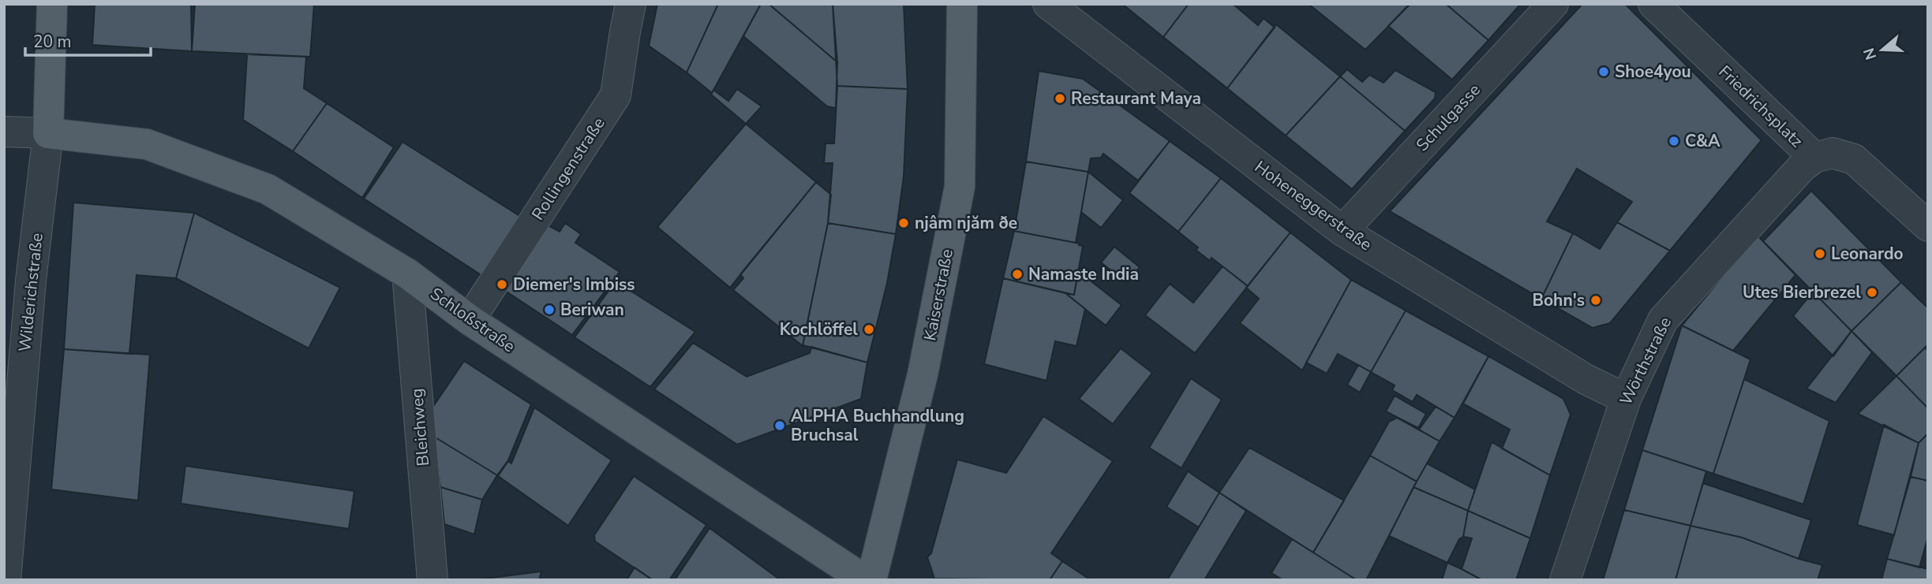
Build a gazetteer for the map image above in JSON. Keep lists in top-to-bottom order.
{
  "streets": {
    "main road": ["Wilderichstraße", "Kaiserstraße", "Schloßstraße"],
    "street": [
      "Friedrichsplatz",
      "Schulgasse",
      "Rollingenstraße",
      "Hoheneggerstraße",
      "Wörthstraße",
      "Bleichweg"
    ]
  },
  "crossings": [
    ["Friedrichsplatz", "Wörthstraße"],
    ["Schulgasse", "Hoheneggerstraße"],
    ["Rollingenstraße", "Schloßstraße"],
    ["Hoheneggerstraße", "Wörthstraße"],
    ["Wilderichstraße", "Schloßstraße"],
    ["Schloßstraße", "Bleichweg"]
  ],
  "places": [
    "Shoe4you",
    "Restaurant Maya",
    "C&A",
    "njâm njăm ðe",
    "Leonardo",
    "Namaste India",
    "Diemer's Imbiss",
    "Utes Bierbrezel",
    "Bohn's",
    "Beriwan",
    "Kochlöffel",
    "ALPHA Buchhandlung Bruchsal"
  ],
  "scale_bar": "20 m",
  "north": "left"
}
